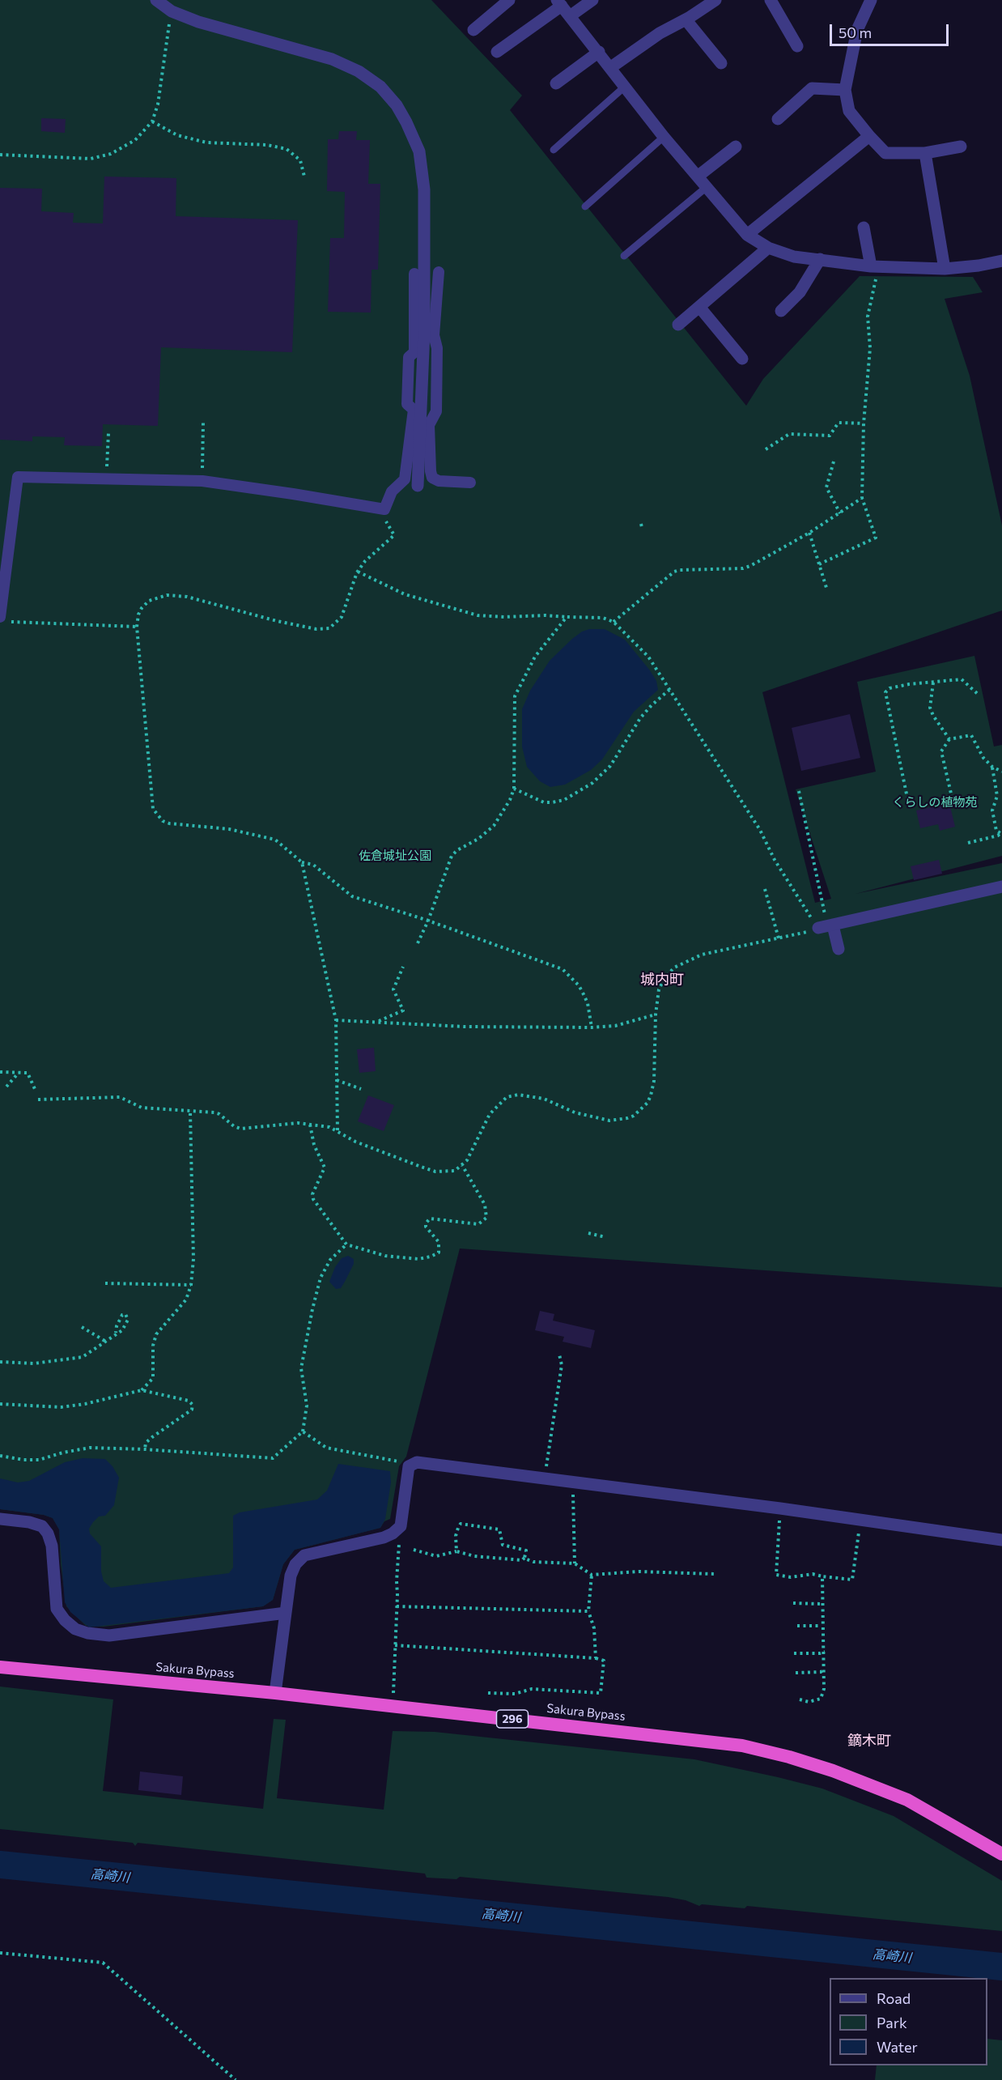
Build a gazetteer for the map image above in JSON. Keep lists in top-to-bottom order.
{
  "streets": {
    "highway": ["Sakura Bypass", "296"]
  },
  "districts": ["城内町", "鏑木町"],
  "water": ["高崎川"],
  "parks": ["くらしの植物苑", "佐倉城址公園"],
  "legend": ["Road", "Park", "Water"],
  "scale_bar": "50 m"
}
